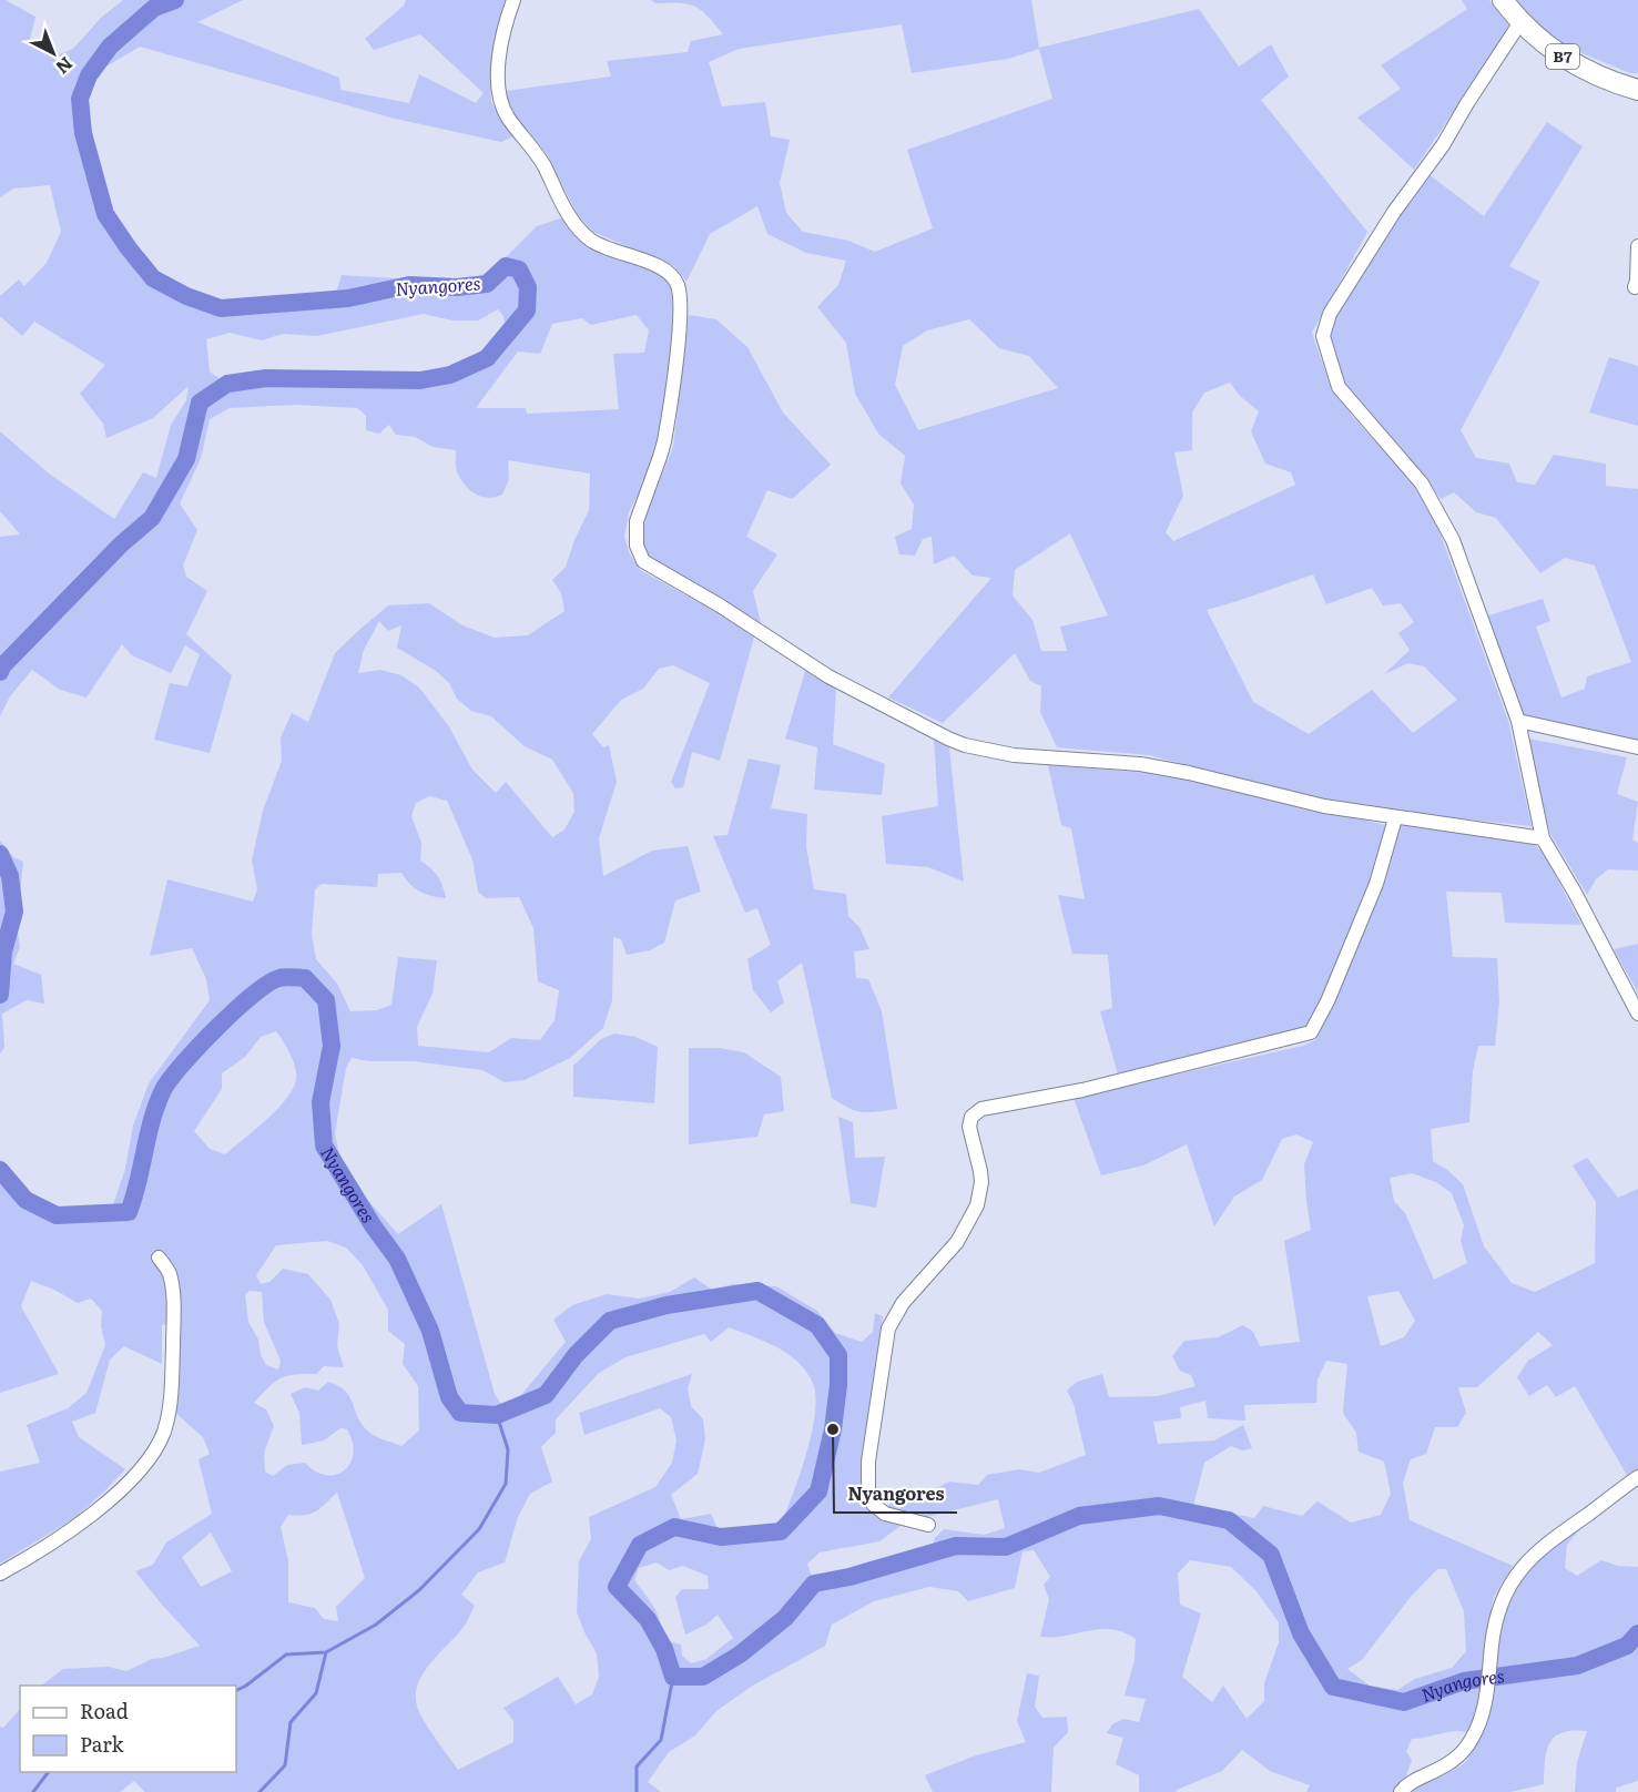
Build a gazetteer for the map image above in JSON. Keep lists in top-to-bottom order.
{
  "streets": {
    "highway": ["B7"]
  },
  "water": ["Nyangores"],
  "places": ["Nyangores"],
  "legend": ["Road", "Park"],
  "north": "bottom right"
}
